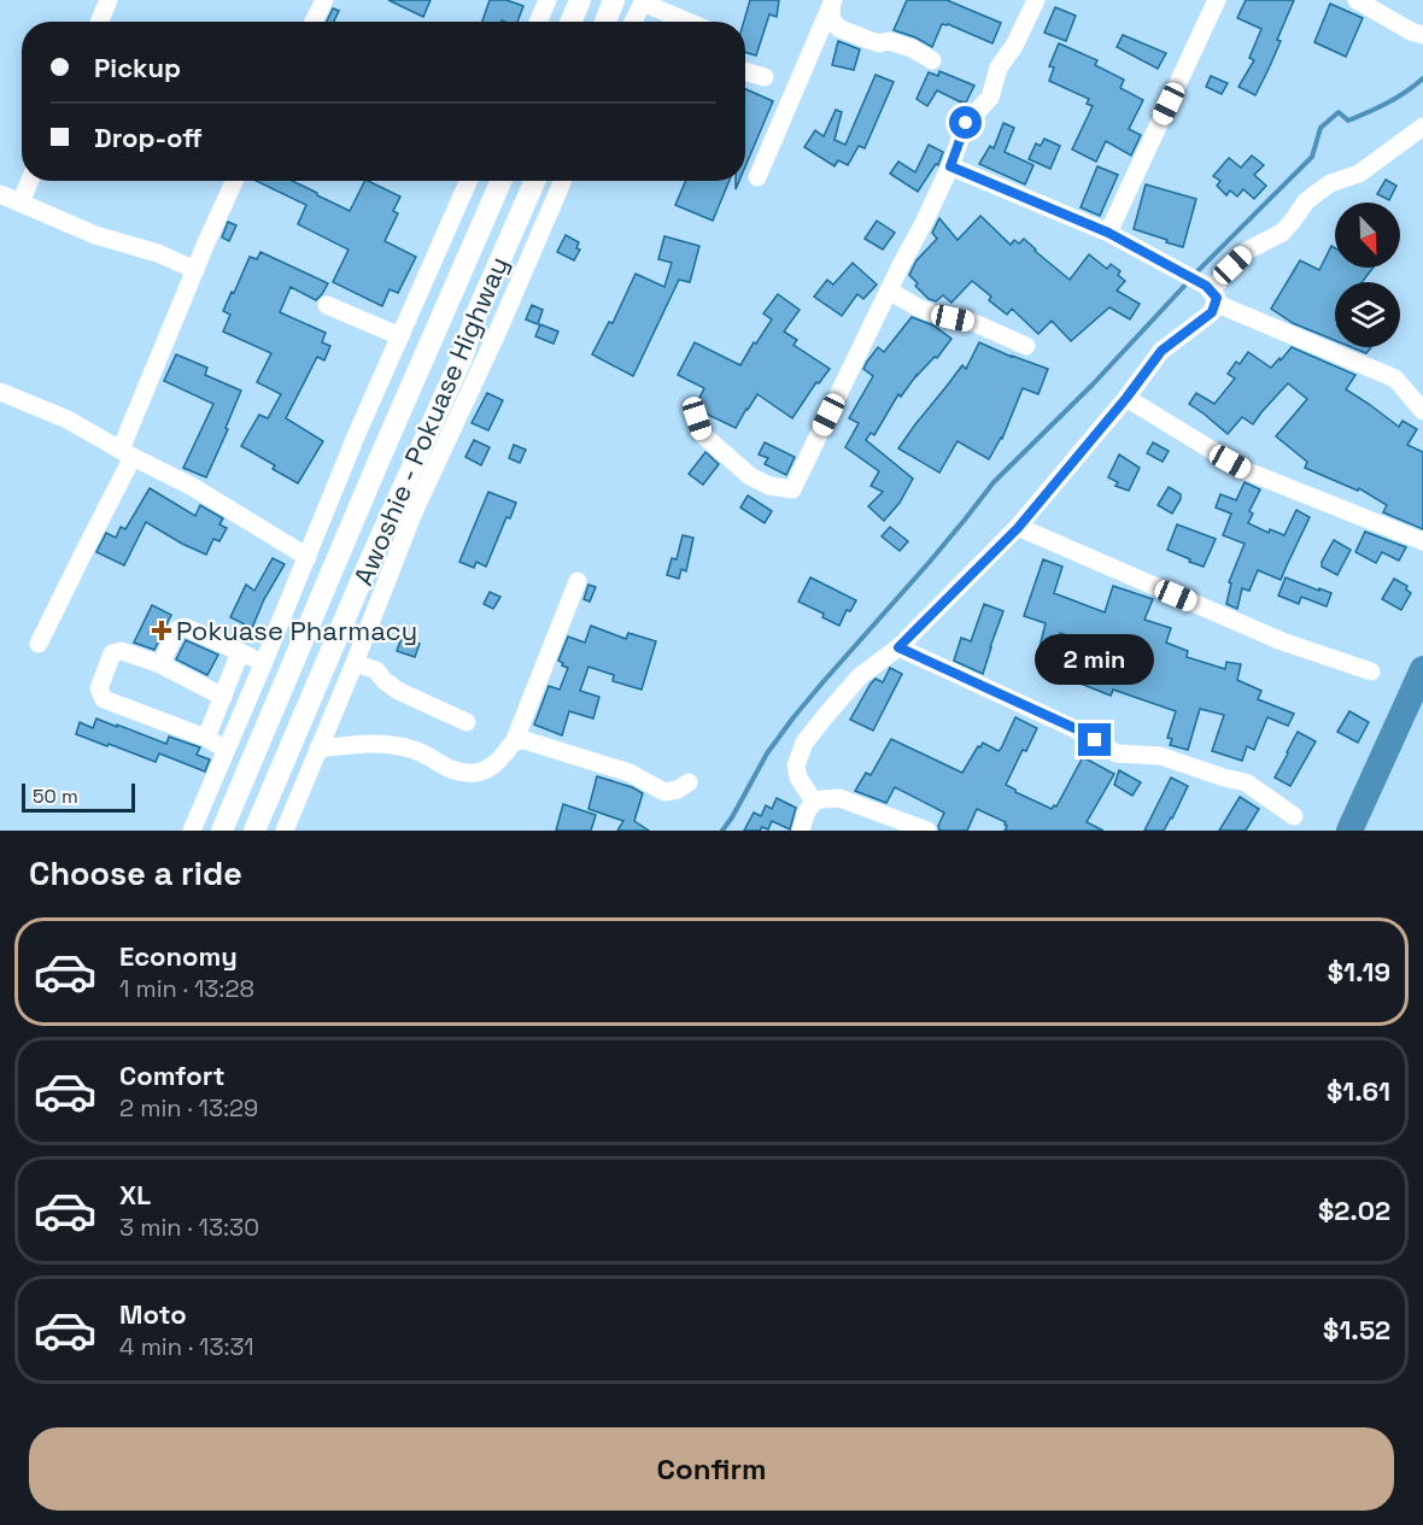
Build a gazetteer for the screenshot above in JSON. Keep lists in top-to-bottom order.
{
  "streets": {
    "main road": ["Awoshie - Pokuase Highway"]
  },
  "places": {
    "health": ["Pokuase Pharmacy"]
  },
  "scale_bar": "50 m",
  "north": "bottom right",
  "page": {
    "banner": ["Pickup", "Drop-off"],
    "bubble": "2 min",
    "scale": "50 m",
    "heading": "Choose a ride",
    "list": [
      {
        "name": "Economy",
        "note": "1 min · 13:28",
        "value": "$1.19"
      },
      {
        "name": "Comfort",
        "note": "2 min · 13:29",
        "value": "$1.61"
      },
      {
        "name": "XL",
        "note": "3 min · 13:30",
        "value": "$2.02"
      },
      {
        "name": "Moto",
        "note": "4 min · 13:31",
        "value": "$1.52"
      }
    ],
    "buttons": "Confirm"
  }
}
